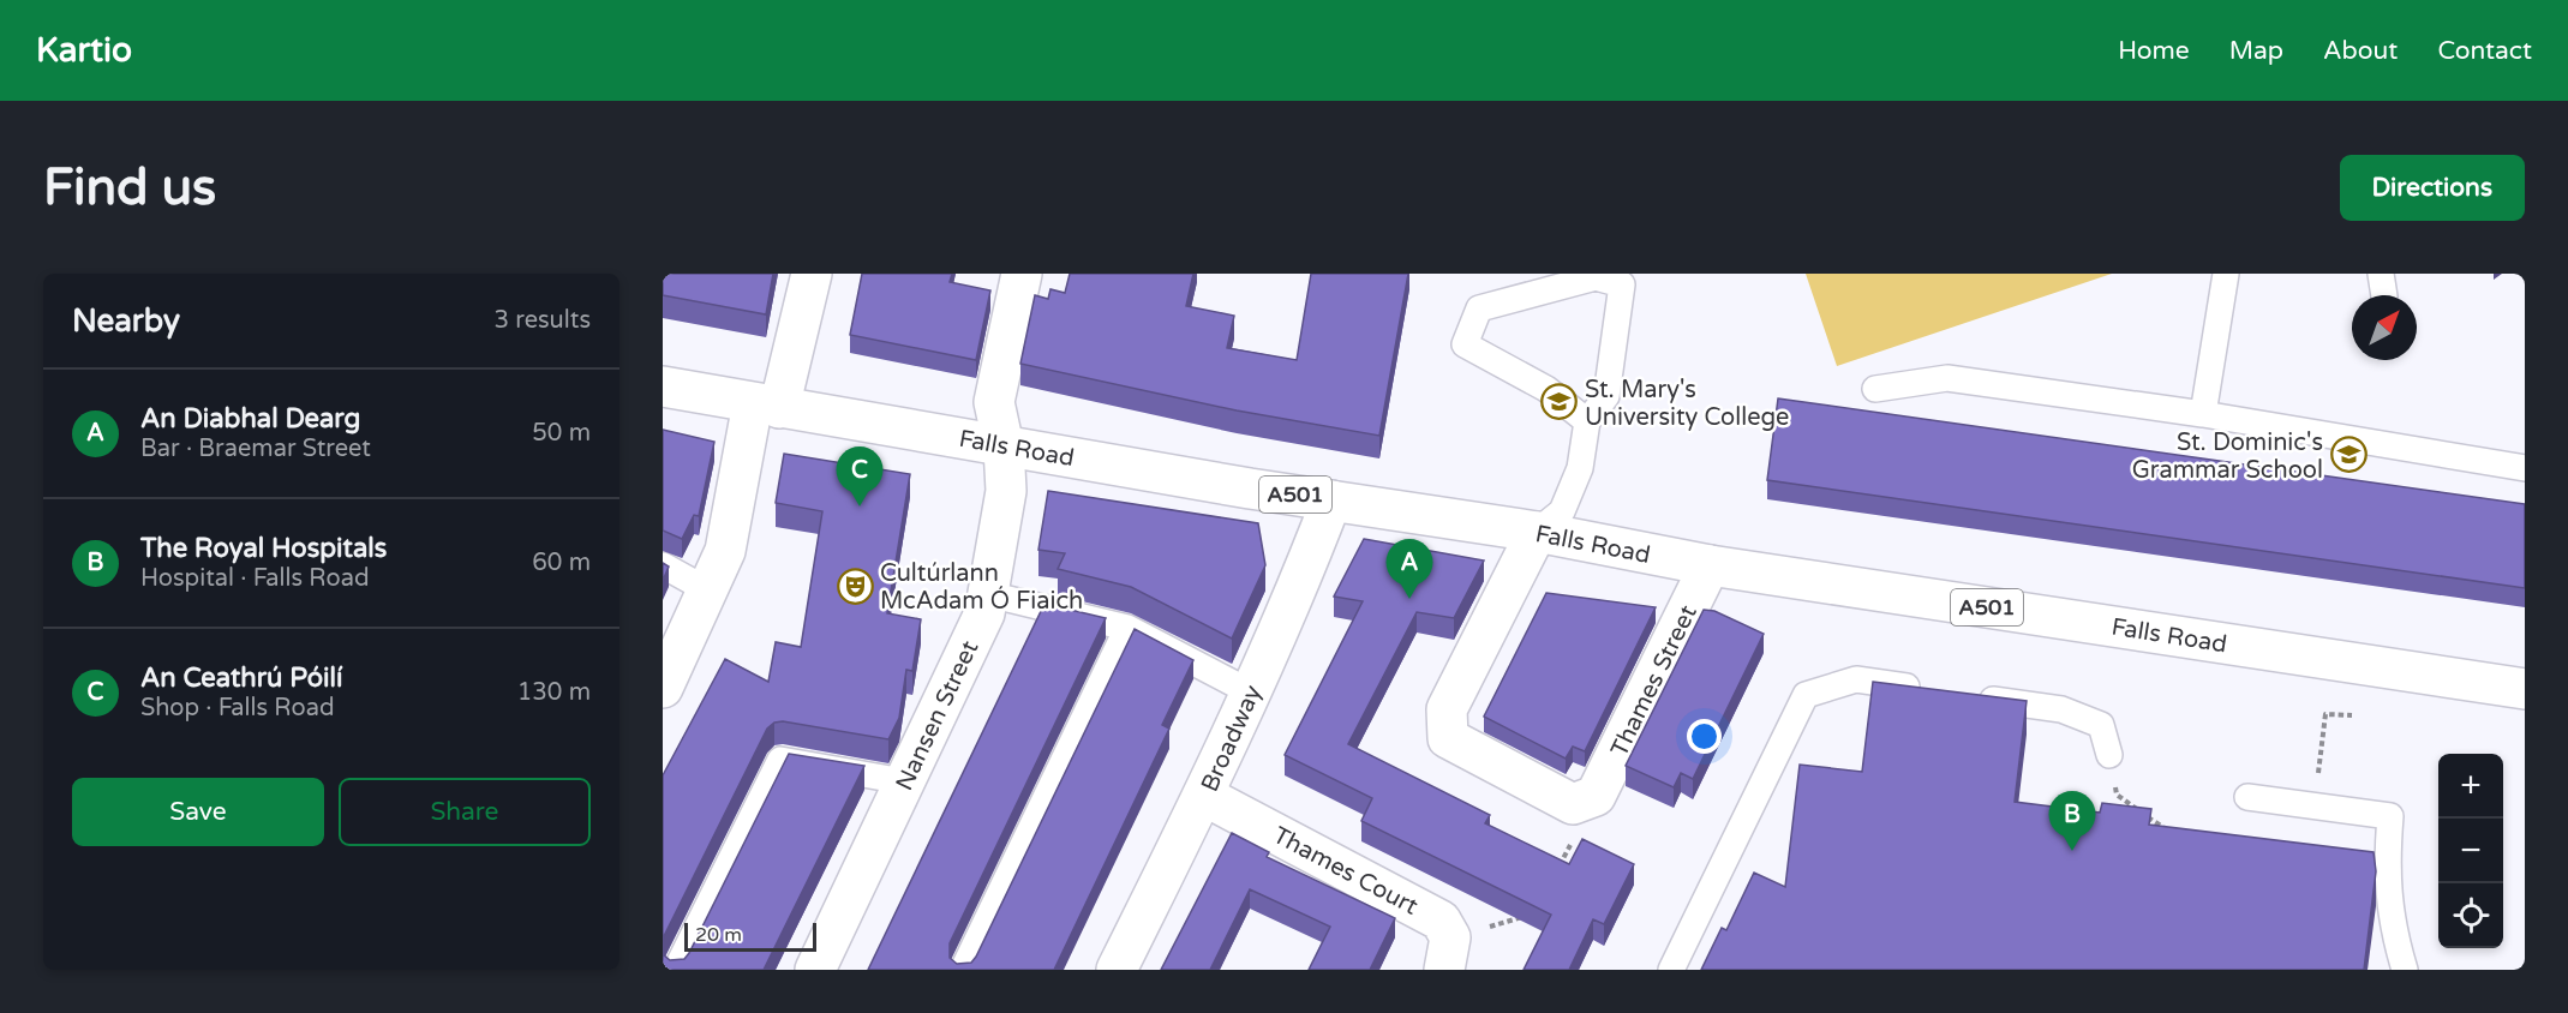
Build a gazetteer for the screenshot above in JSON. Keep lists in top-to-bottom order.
{
  "streets": {
    "street": [
      "Falls Road",
      "A501",
      "Thames Street",
      "Nansen Street",
      "Broadway",
      "Thames Court"
    ]
  },
  "crossings": [
    ["Falls Road", "Thames Street"],
    ["Falls Road", "Nansen Street"],
    ["Falls Road", "Broadway"],
    ["Broadway", "Thames Court"]
  ],
  "places": {
    "school or university": ["St. Mary's University College", "St. Dominic's Grammar School"],
    "theatre": ["Cultúrlann McAdam Ó Fiaich"]
  },
  "scale_bar": "20 m",
  "north": "top right",
  "page": {
    "header": "Kartio",
    "nav": [
      "Home",
      "Map",
      "About",
      "Contact"
    ],
    "buttons": [
      "Directions",
      ["Save", "Share"]
    ],
    "title": "Find us",
    "heading": ["Nearby", "3 results"],
    "list": [
      {
        "mark": "A",
        "name": "An Diabhal Dearg",
        "note": "Bar · Braemar Street",
        "value": "50 m"
      },
      {
        "mark": "B",
        "name": "The Royal Hospitals",
        "note": "Hospital · Falls Road",
        "value": "60 m"
      },
      {
        "mark": "C",
        "name": "An Ceathrú Póilí",
        "note": "Shop · Falls Road",
        "value": "130 m"
      }
    ],
    "pins": ["C", "A", "B"],
    "map_buttons": ["+", "−"],
    "scale": "20 m"
  }
}
